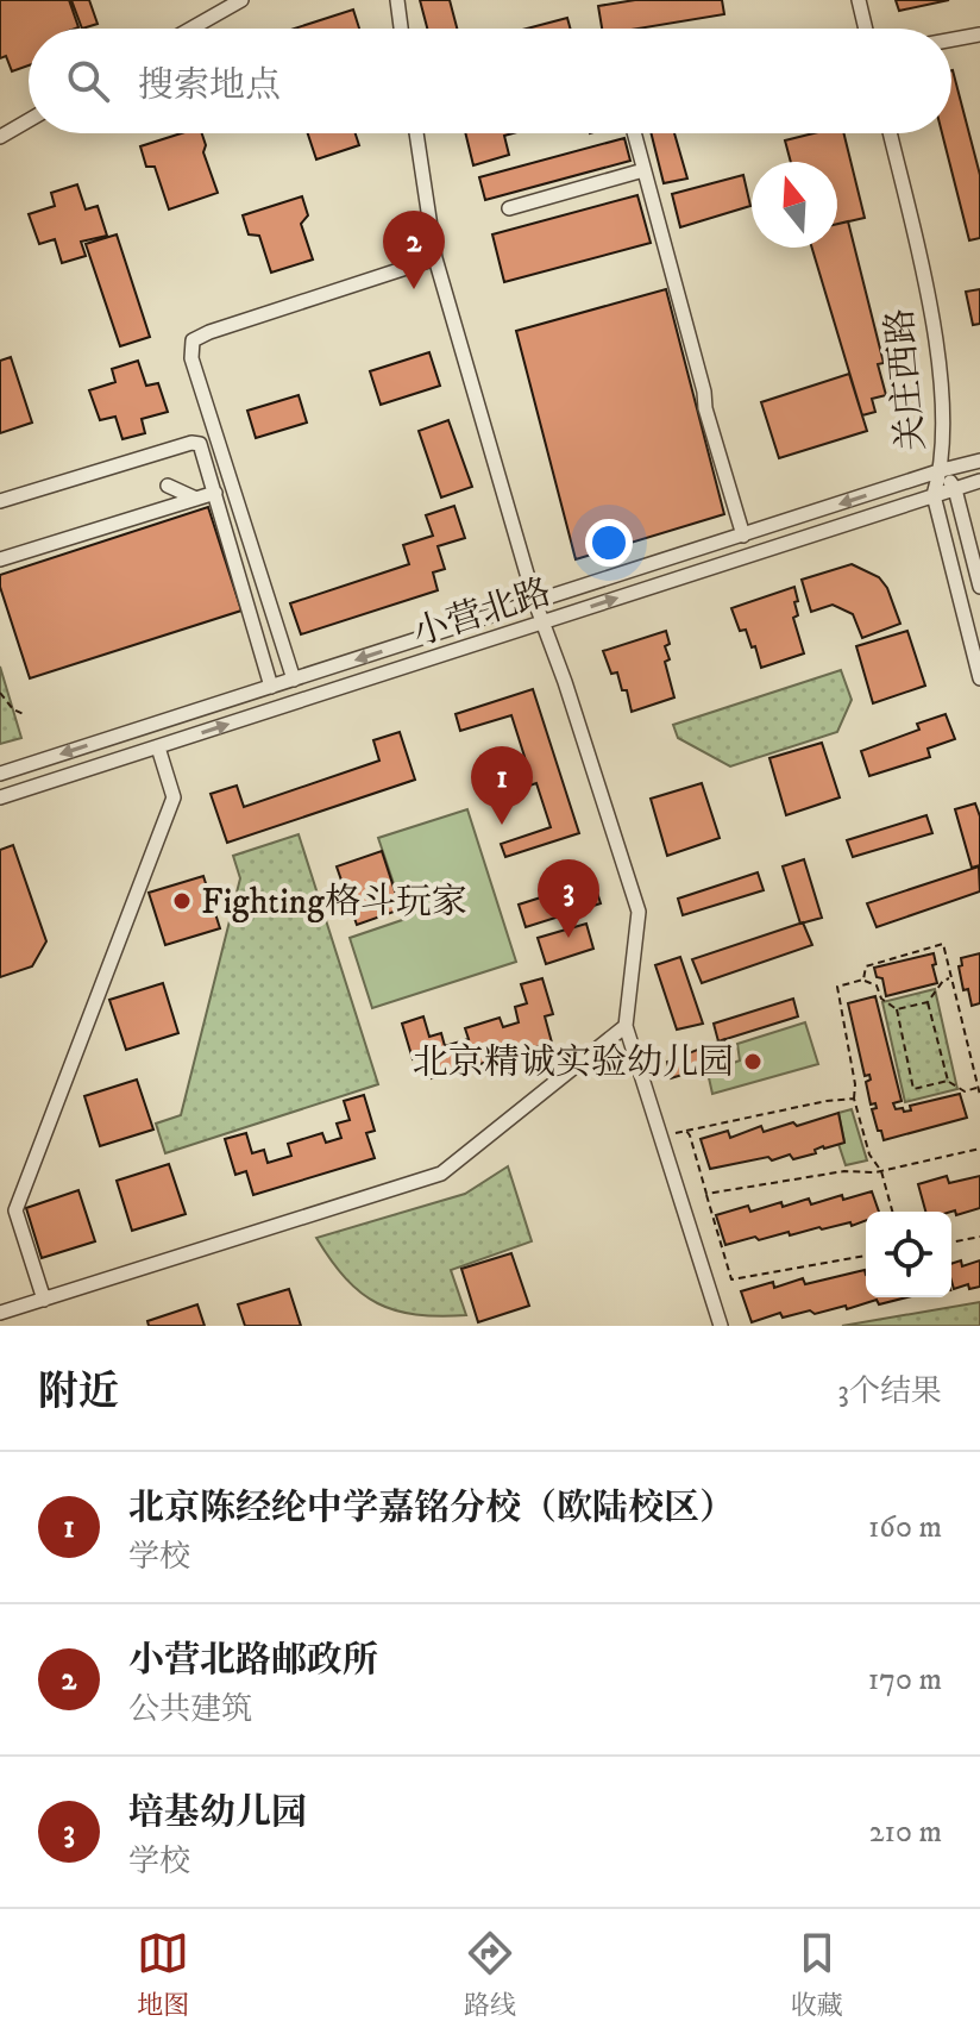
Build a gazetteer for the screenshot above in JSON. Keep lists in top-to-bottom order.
{
  "streets": {
    "street": ["关庄西路", "小营北路"]
  },
  "crossings": [
    ["关庄西路", "小营北路"]
  ],
  "places": ["Fighting格斗玩家", "北京精诚实验幼儿园"],
  "north": "top",
  "page": {
    "search": "搜索地点",
    "pins": ["2", "1", "3"],
    "heading": ["附近", "3个结果"],
    "list": [
      {
        "mark": "1",
        "name": "北京陈经纶中学嘉铭分校（欧陆校区）",
        "note": "学校",
        "value": "160 m"
      },
      {
        "mark": "2",
        "name": "小营北路邮政所",
        "note": "公共建筑",
        "value": "170 m"
      },
      {
        "mark": "3",
        "name": "培基幼儿园",
        "note": "学校",
        "value": "210 m"
      }
    ],
    "nav": ["地图", "路线", "收藏"]
  }
}
